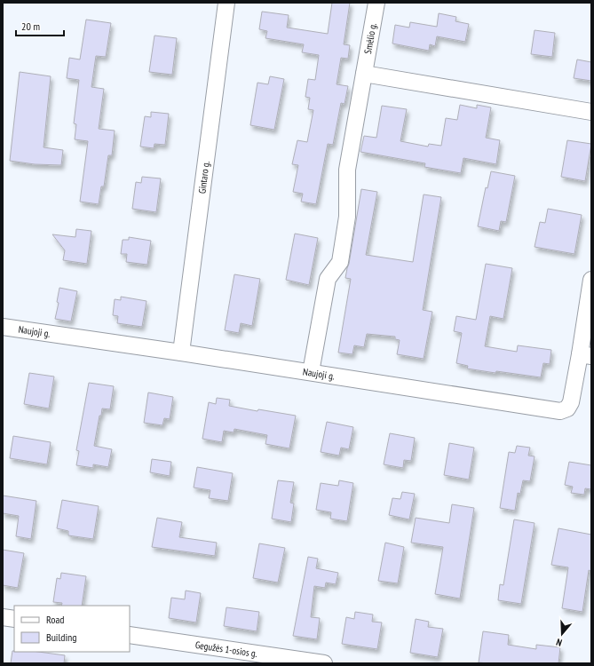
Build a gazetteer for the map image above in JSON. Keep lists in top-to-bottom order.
{
  "streets": {
    "street": [
      "Smėlio g.",
      "Gintaro g.",
      "Naujoji g.",
      "Gegužės 1-osios g."
    ]
  },
  "crossings": [
    ["Smėlio g.", "Naujoji g."],
    ["Gintaro g.", "Naujoji g."]
  ],
  "legend": ["Road", "Building"],
  "scale_bar": "20 m",
  "north": "bottom"
}
